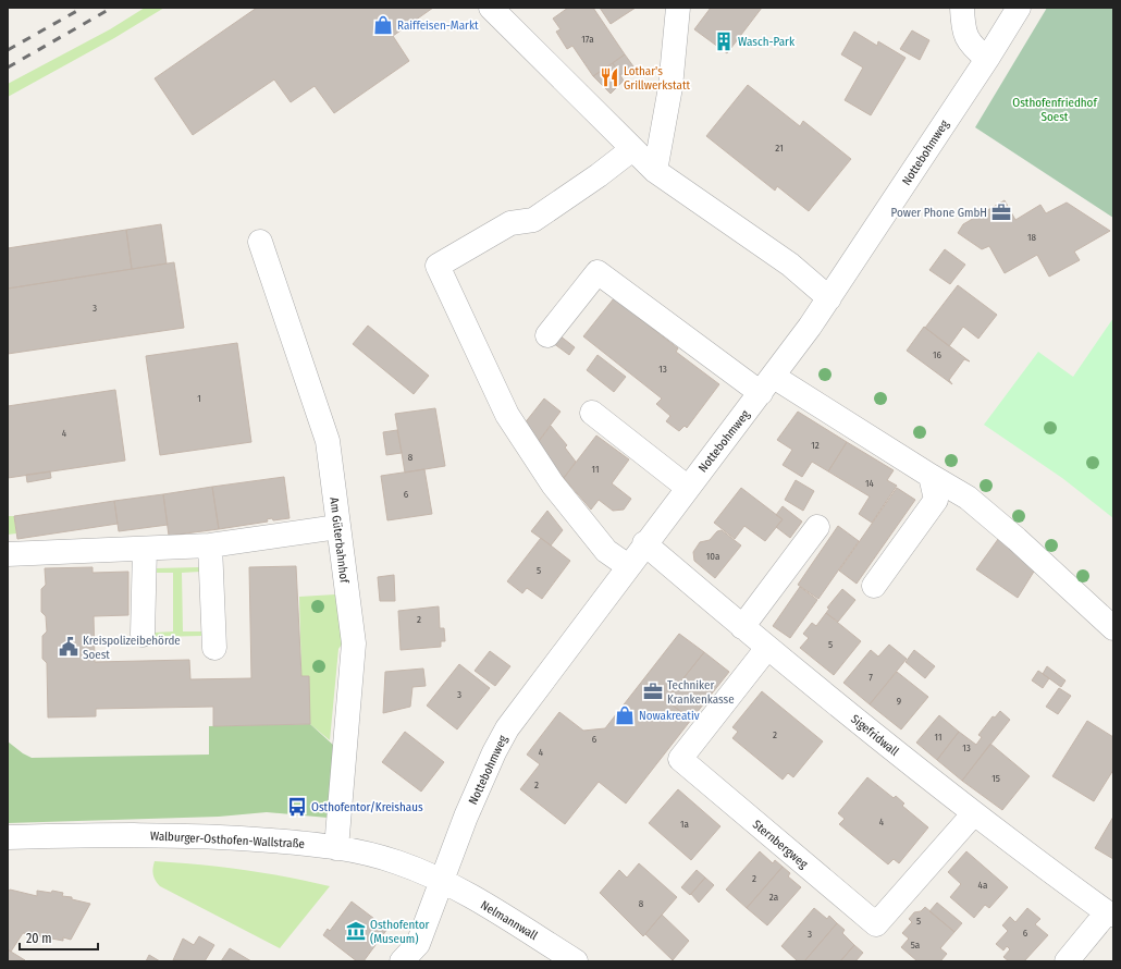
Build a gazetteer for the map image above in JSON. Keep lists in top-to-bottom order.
{
  "streets": {
    "street": [
      "Nottebohmweg",
      "Am Güterbahnhof",
      "Sigefridwall",
      "Walburger-Osthofen-Wallstraße",
      "Sternbergweg",
      "Nelmannwall"
    ]
  },
  "crossings": [
    ["Nottebohmweg", "Sigefridwall"],
    ["Nottebohmweg", "Walburger-Osthofen-Wallstraße"],
    ["Nottebohmweg", "Nelmannwall"],
    ["Am Güterbahnhof", "Walburger-Osthofen-Wallstraße"],
    ["Sigefridwall", "Sternbergweg"],
    ["Walburger-Osthofen-Wallstraße", "Nelmannwall"]
  ],
  "parks": ["Osthofenfriedhof Soest"],
  "places": {
    "shop": ["Raiffeisen-Markt", "Nowakreativ"],
    "building": ["Wasch-Park"],
    "restaurant": ["Lothar's Grillwerkstatt"],
    "office": ["Power Phone GmbH", "Techniker Krankenkasse"],
    "public building": ["Kreispolizeibehörde Soest"],
    "bus stop": ["Osthofentor/Kreishaus"],
    "museum": ["Osthofentor (Museum)"]
  },
  "house_numbers": [
    "17a",
    "21",
    "18",
    "3",
    "16",
    "13",
    "1",
    "4",
    "12",
    "8",
    "11",
    "14",
    "6",
    "10a",
    "5",
    "2",
    "5",
    "7",
    "3",
    "9",
    "2",
    "11",
    "6",
    "13",
    "4",
    "15",
    "2",
    "4",
    "1a",
    "2",
    "4a",
    "2a",
    "8",
    "5",
    "6",
    "3",
    "5a"
  ],
  "scale_bar": "20 m"
}
